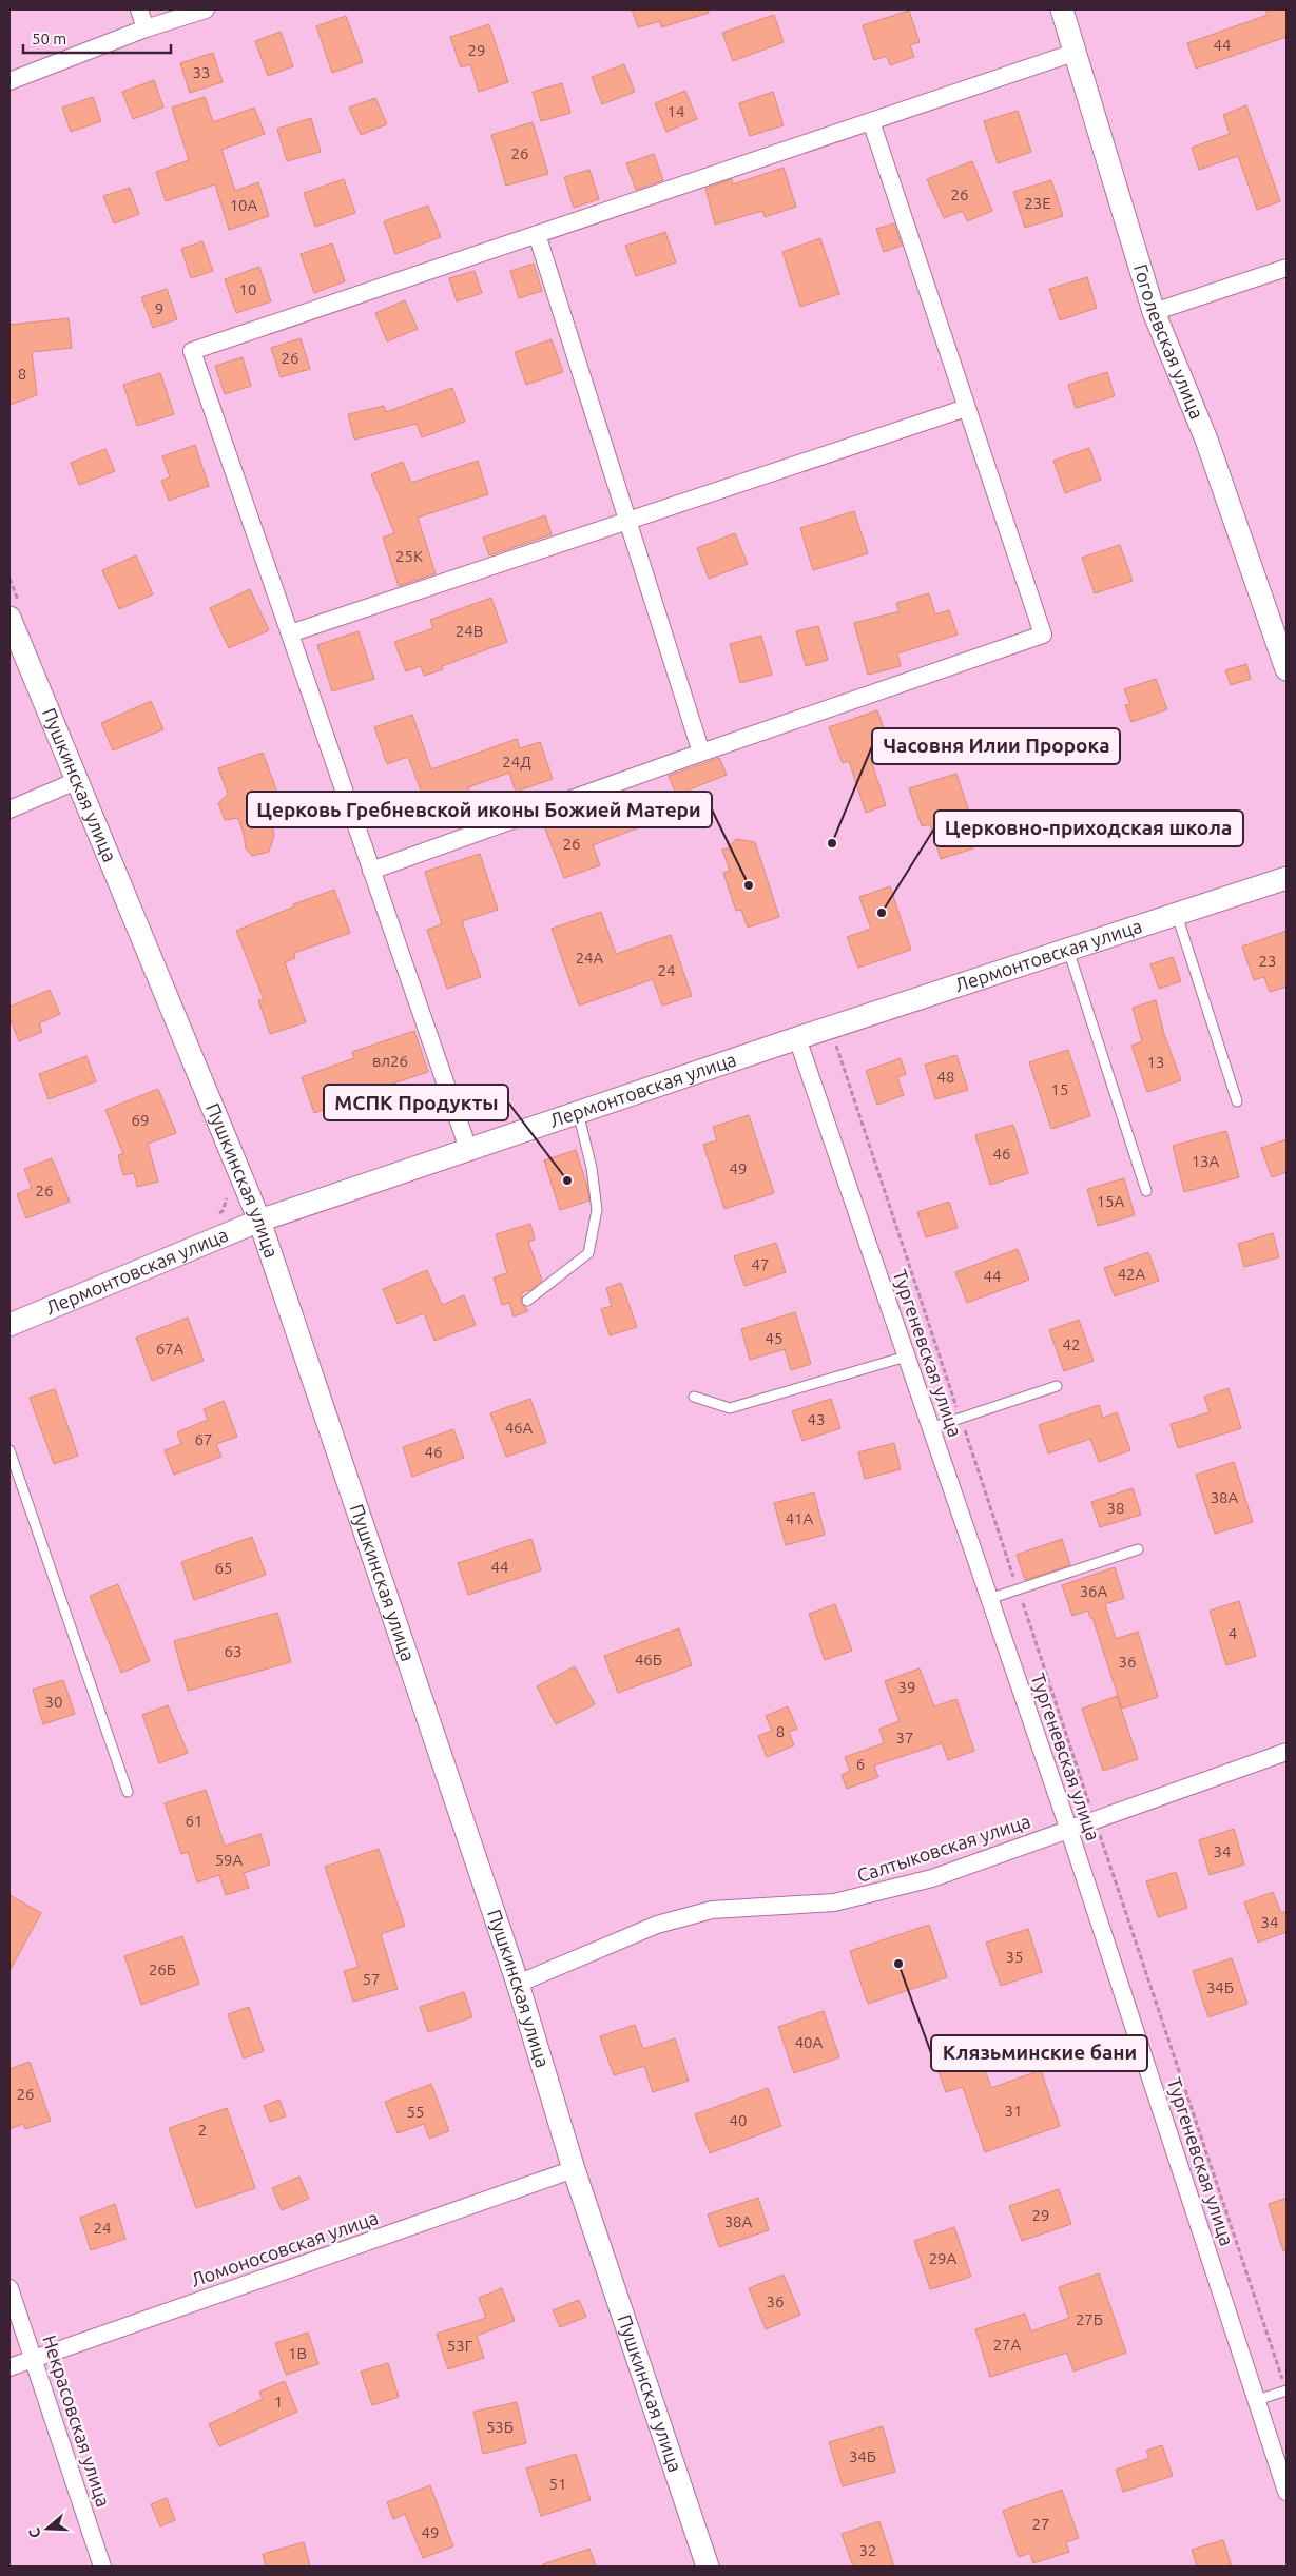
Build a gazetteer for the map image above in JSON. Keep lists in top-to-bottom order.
{
  "streets": {
    "street": [
      "Гоголевская улица",
      "Пушкинская улица",
      "Лермонтовская улица",
      "Тургеневская улица",
      "Салтыковская улица",
      "Ломоносовская улица",
      "Некрасовская улица"
    ]
  },
  "crossings": [
    ["Пушкинская улица", "Лермонтовская улица"],
    ["Пушкинская улица", "Салтыковская улица"],
    ["Пушкинская улица", "Ломоносовская улица"],
    ["Лермонтовская улица", "Тургеневская улица"],
    ["Тургеневская улица", "Салтыковская улица"],
    ["Ломоносовская улица", "Некрасовская улица"]
  ],
  "places": [
    "Часовня Илии Пророка",
    "Церковь Гребневской иконы Божией Матери",
    "Церковно-приходская школа",
    "МСПК Продукты",
    "Клязьминские бани"
  ],
  "house_numbers": [
    "44",
    "29",
    "33",
    "14",
    "26",
    "26",
    "23Е",
    "10А",
    "10",
    "9",
    "26",
    "8",
    "25К",
    "24В",
    "24Д",
    "26",
    "24А",
    "23",
    "24",
    "вл26",
    "13",
    "48",
    "15",
    "69",
    "46",
    "13А",
    "49",
    "26",
    "15А",
    "47",
    "42А",
    "44",
    "45",
    "42",
    "67А",
    "43",
    "46А",
    "67",
    "46",
    "38А",
    "38",
    "41А",
    "44",
    "65",
    "36А",
    "4",
    "63",
    "46Б",
    "36",
    "39",
    "30",
    "8",
    "37",
    "6",
    "61",
    "34",
    "59А",
    "34",
    "35",
    "26Б",
    "57",
    "34Б",
    "40А",
    "26",
    "31",
    "55",
    "40",
    "2",
    "29",
    "38А",
    "24",
    "29А",
    "36",
    "27Б",
    "27А",
    "53Г",
    "1В",
    "1",
    "53Б",
    "34Б",
    "51",
    "27",
    "49",
    "32"
  ],
  "scale_bar": "50 m",
  "north": "left"
}
